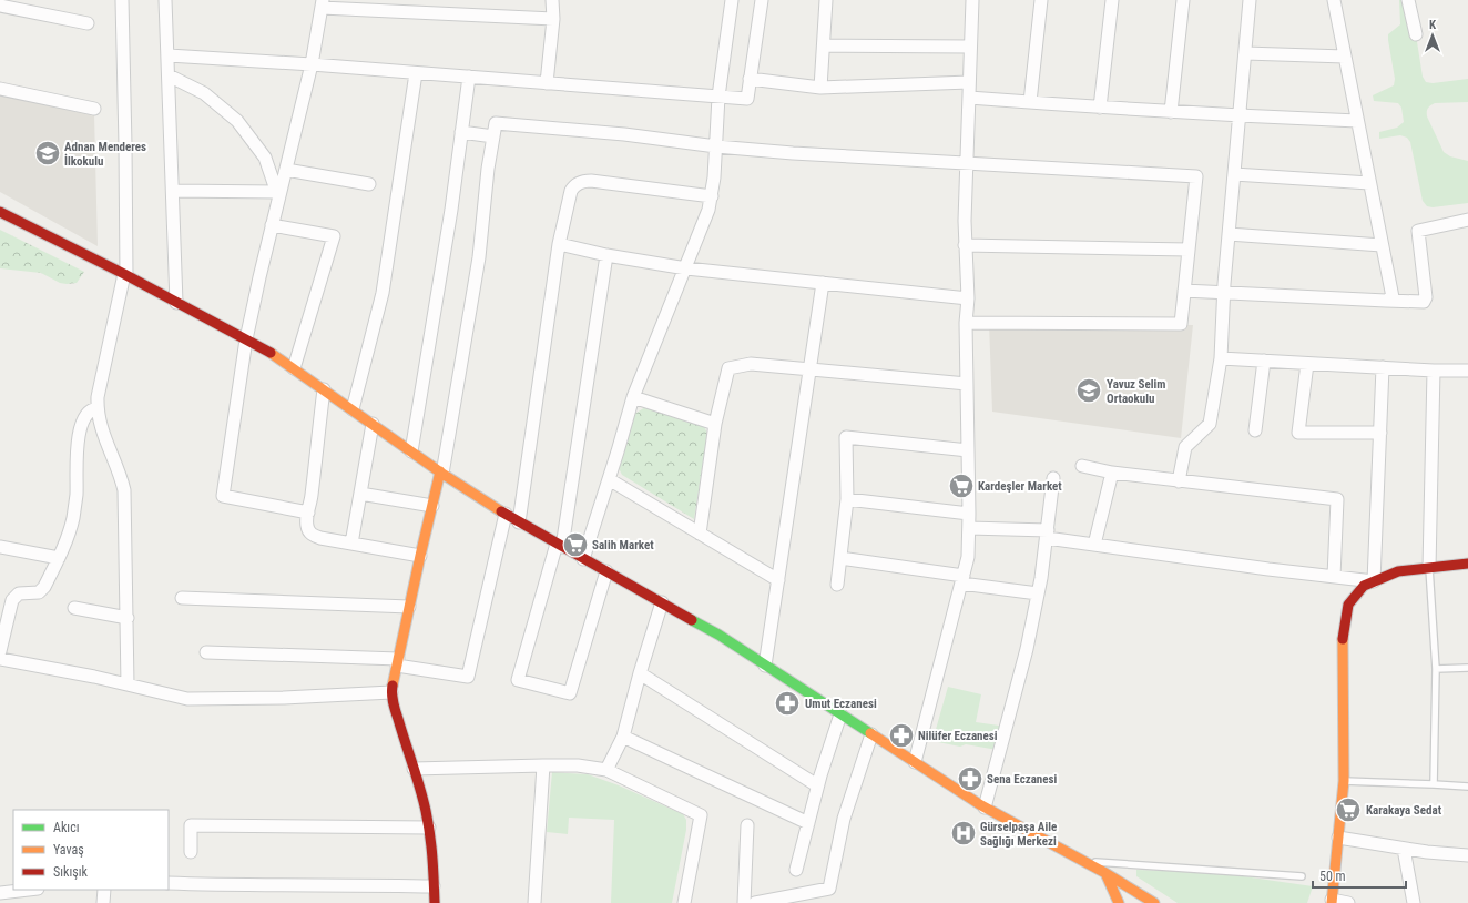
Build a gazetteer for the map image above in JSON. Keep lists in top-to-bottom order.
{
  "places": {
    "school or university": ["Adnan Menderes İlkokulu", "Yavuz Selim Ortaokulu"],
    "supermarket": ["Kardeşler Market", "Salih Market", "Karakaya Sedat"],
    "pharmacy": ["Umut Eczanesi", "Nilüfer Eczanesi", "Sena Eczanesi"],
    "hospital": ["Gürselpaşa Aile Sağlığı Merkezi"]
  },
  "legend": ["Akıcı", "Yavaş", "Sıkışık"],
  "scale_bar": "50 m",
  "north": "top"
}
